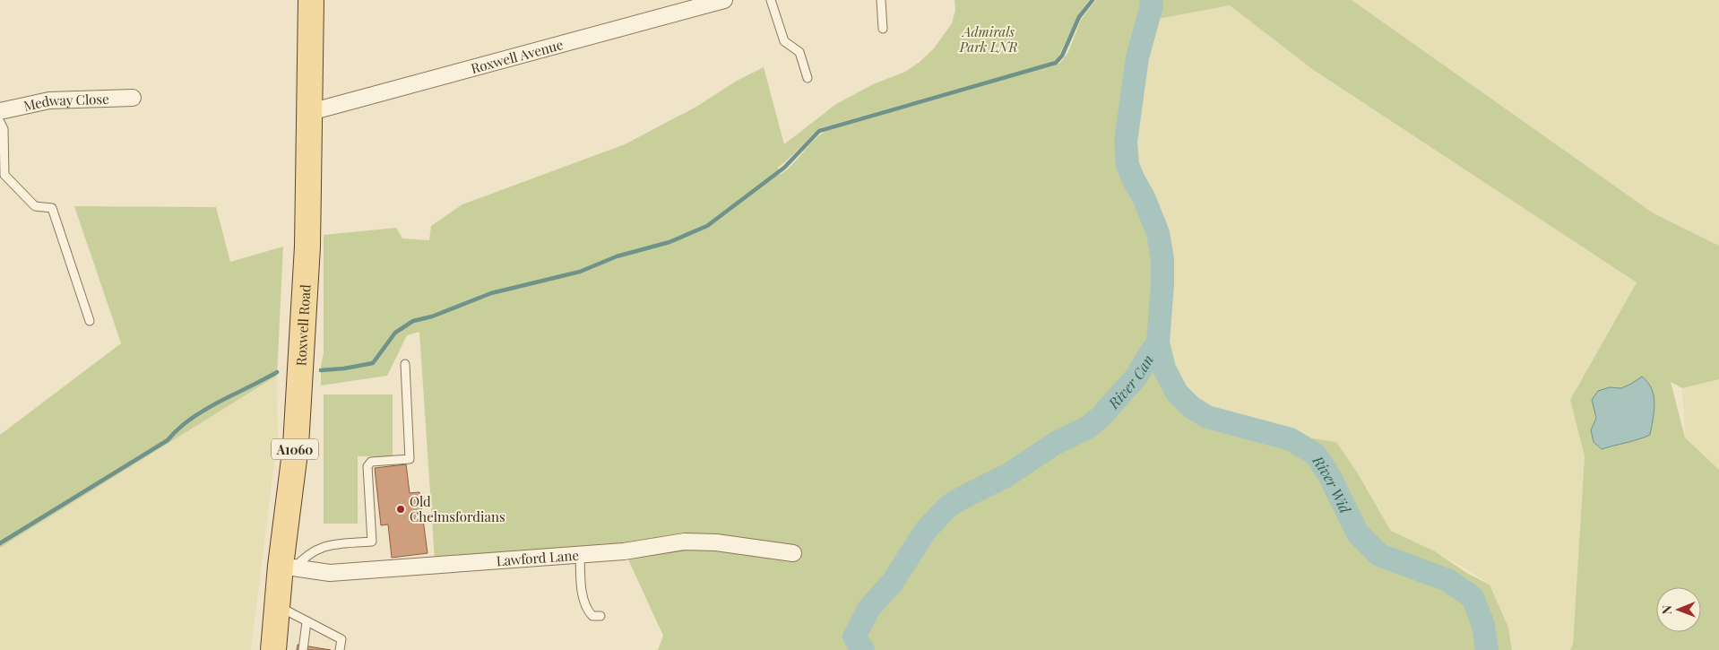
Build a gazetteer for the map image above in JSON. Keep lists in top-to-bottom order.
{
  "streets": {
    "main road": ["Roxwell Road", "A1060"],
    "street": ["Roxwell Avenue", "Medway Close", "Lawford Lane"]
  },
  "crossings": [
    ["Roxwell Avenue", "Roxwell Road"],
    ["Roxwell Road", "Lawford Lane"]
  ],
  "water": ["River Can", "River Wid"],
  "parks": ["Admirals Park LNR"],
  "places": ["Old Chelmsfordians"],
  "north": "left"
}
